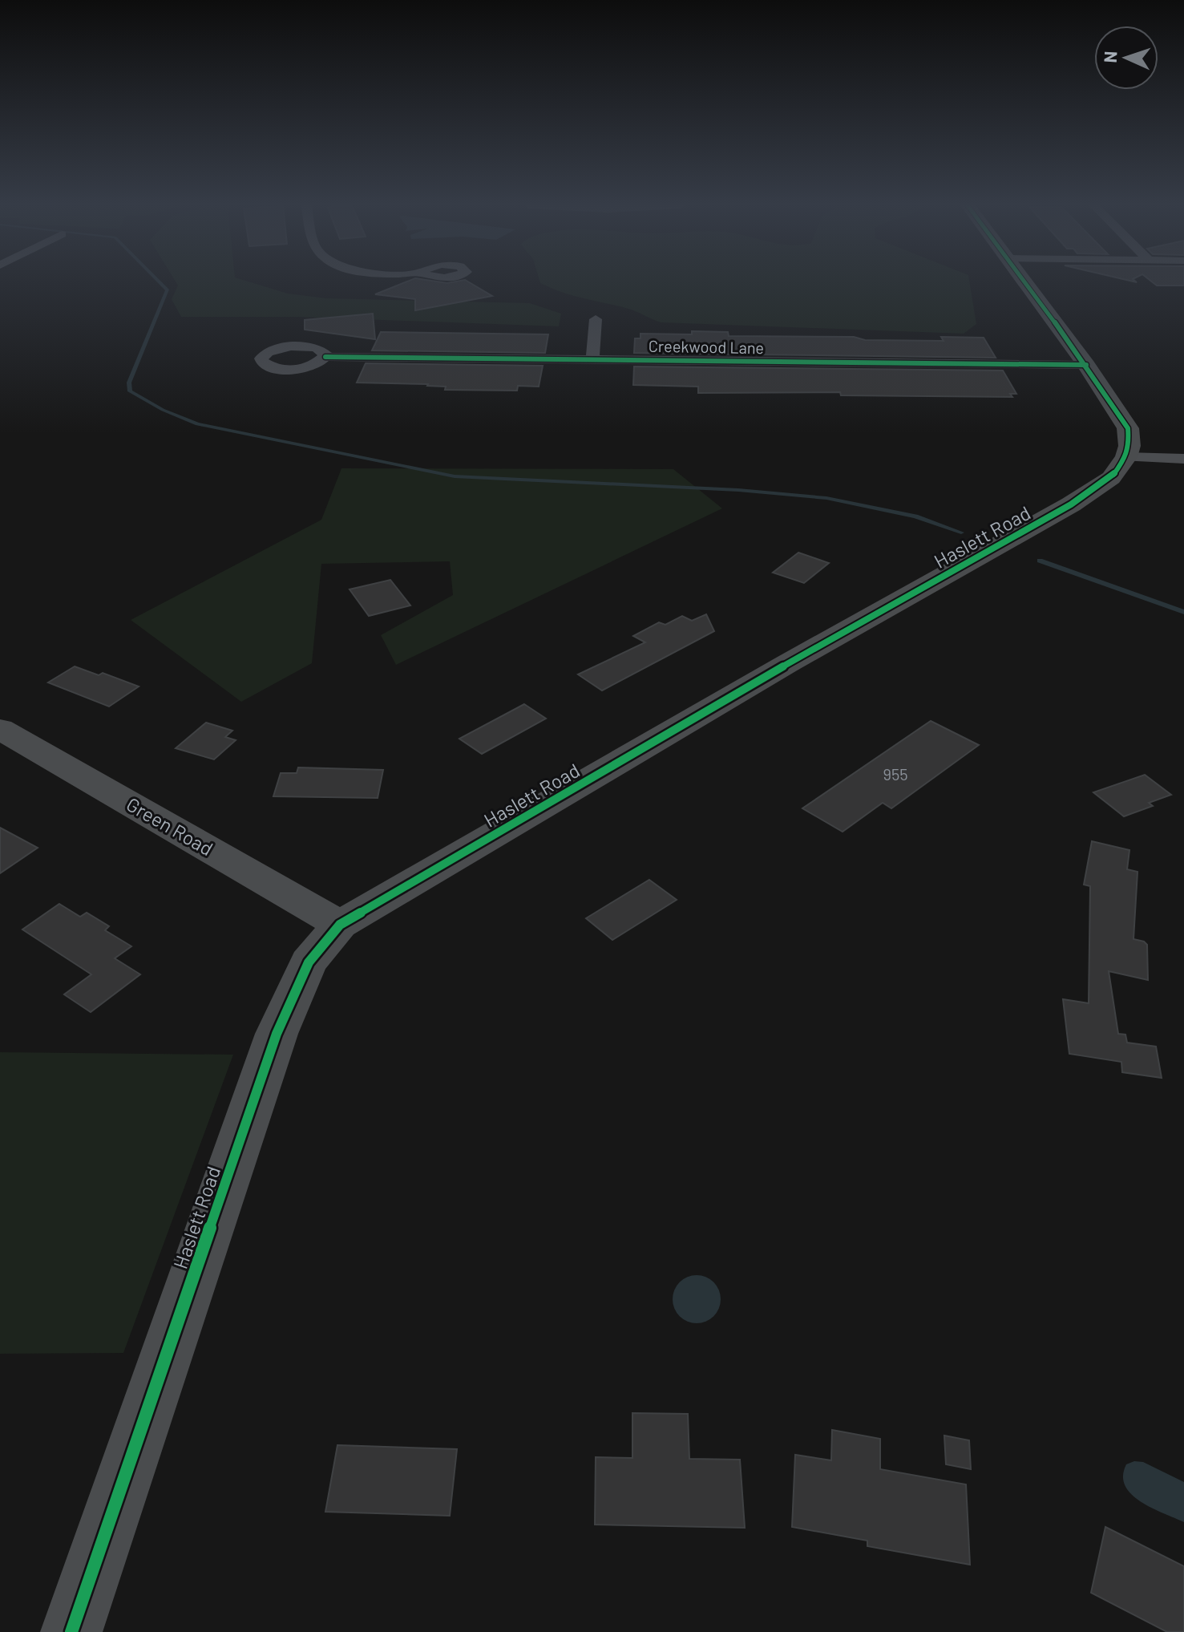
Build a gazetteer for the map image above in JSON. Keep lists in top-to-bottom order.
{
  "streets": {
    "street": ["Creekwood Lane", "Haslett Road", "Green Road"]
  },
  "crossings": [
    ["Haslett Road", "Green Road"]
  ],
  "house_numbers": ["955"],
  "north": "left"
}
